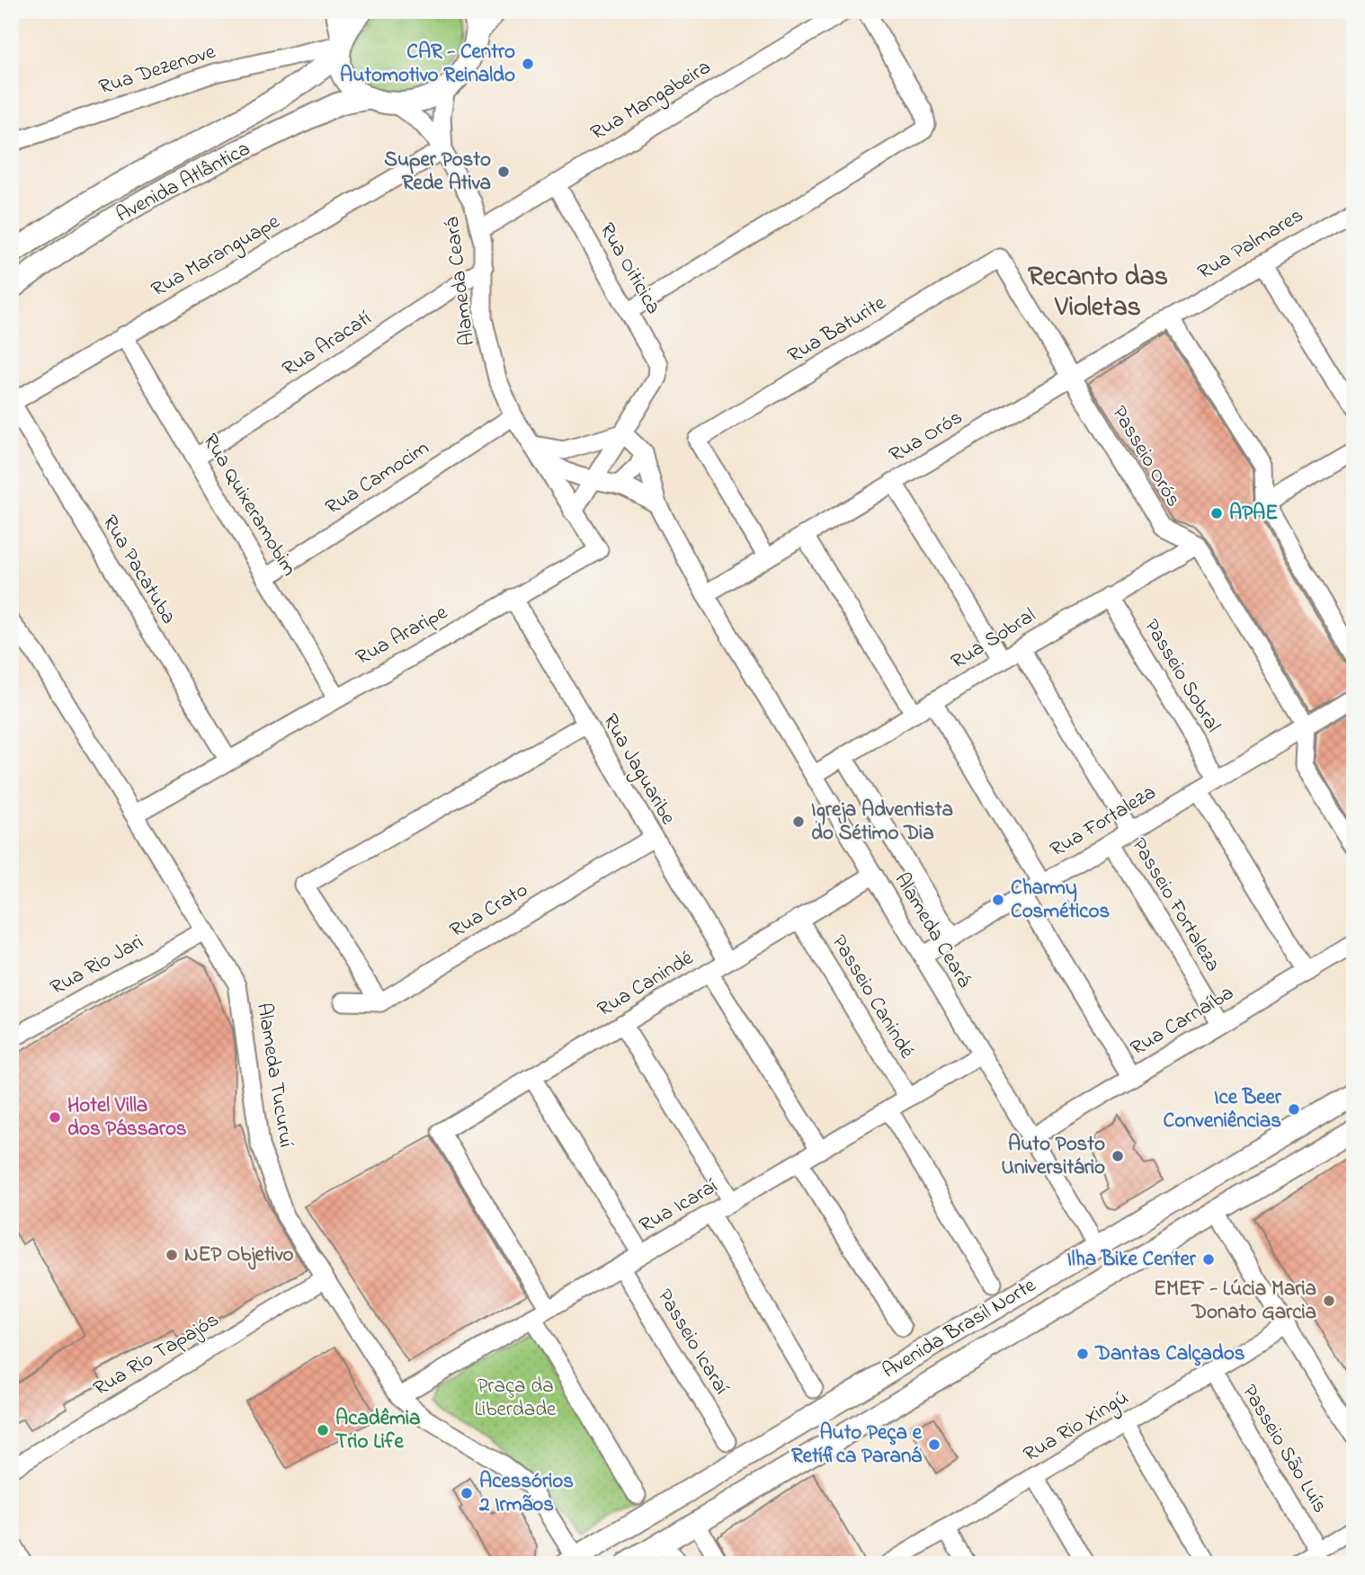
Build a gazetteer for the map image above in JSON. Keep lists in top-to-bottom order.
{
  "streets": {
    "main road": ["Avenida Atlântica", "Avenida Brasil Norte"],
    "street": [
      "Rua Dezenove",
      "Rua Mangabeira",
      "Rua Palmares",
      "Rua Maranguape",
      "Rua Oiticica",
      "Alameda Ceará",
      "Rua Baturite",
      "Rua Aracatí",
      "Rua Orós",
      "Passeio Orós",
      "Rua Camocim",
      "Rua Quixeramobim",
      "Rua Pacatuba",
      "Rua Araripe",
      "Rua Sobral",
      "Passeio Sobral",
      "Rua Jaguaribe",
      "Rua Fortaleza",
      "Passeio Fortaleza",
      "Rua Crato",
      "Rua Rio Jari",
      "Rua Canindé",
      "Passeio Canindé",
      "Rua Carnaíba",
      "Alameda Tucuruí",
      "Rua Icaraí",
      "Passeio Icaraí",
      "Rua Rio Tapajós",
      "Rua Rio Xingú",
      "Passeio São Luís"
    ]
  },
  "crossings": [
    ["Rua Dezenove", "Avenida Atlântica"],
    ["Rua Mangabeira", "Rua Oiticica"],
    ["Rua Mangabeira", "Alameda Ceará"],
    ["Avenida Atlântica", "Alameda Ceará"],
    ["Rua Palmares", "Rua Orós"],
    ["Rua Maranguape", "Alameda Ceará"],
    ["Rua Maranguape", "Rua Quixeramobim"],
    ["Rua Maranguape", "Rua Pacatuba"],
    ["Alameda Ceará", "Rua Aracatí"],
    ["Alameda Ceará", "Rua Orós"],
    ["Alameda Ceará", "Rua Camocim"],
    ["Alameda Ceará", "Rua Sobral"],
    ["Alameda Ceará", "Rua Fortaleza"],
    ["Alameda Ceará", "Rua Canindé"],
    ["Alameda Ceará", "Rua Carnaíba"],
    ["Alameda Ceará", "Rua Icaraí"],
    ["Alameda Ceará", "Avenida Brasil Norte"],
    ["Rua Baturite", "Rua Orós"],
    ["Rua Baturite", "Passeio Orós"],
    ["Rua Aracatí", "Rua Quixeramobim"],
    ["Rua Orós", "Passeio Orós"],
    ["Passeio Orós", "Rua Sobral"],
    ["Rua Camocim", "Rua Quixeramobim"],
    ["Rua Quixeramobim", "Rua Araripe"],
    ["Rua Pacatuba", "Rua Araripe"],
    ["Rua Araripe", "Rua Jaguaribe"],
    ["Rua Araripe", "Alameda Tucuruí"],
    ["Rua Sobral", "Passeio Sobral"],
    ["Passeio Sobral", "Rua Fortaleza"],
    ["Rua Jaguaribe", "Rua Crato"],
    ["Rua Jaguaribe", "Rua Canindé"],
    ["Rua Fortaleza", "Passeio Fortaleza"],
    ["Passeio Fortaleza", "Rua Carnaíba"],
    ["Rua Rio Jari", "Alameda Tucuruí"],
    ["Rua Canindé", "Passeio Canindé"],
    ["Rua Canindé", "Rua Icaraí"],
    ["Passeio Canindé", "Rua Icaraí"],
    ["Alameda Tucuruí", "Rua Icaraí"],
    ["Alameda Tucuruí", "Avenida Brasil Norte"],
    ["Alameda Tucuruí", "Rua Rio Tapajós"],
    ["Rua Icaraí", "Passeio Icaraí"],
    ["Rua Rio Xingú", "Passeio São Luís"]
  ],
  "districts": ["Recanto das Violetas"],
  "parks": ["Praça da Liberdade"],
  "places": [
    "CAR - Centro Automotivo Reinaldo",
    "Super Posto Rede Ativa",
    "APAE",
    "Igreja Adventista do Sétimo Dia",
    "Charmy Cosméticos",
    "Ice Beer Conveniências",
    "Hotel Villa dos Pássaros",
    "Auto Posto Universitário",
    "NEP Objetivo",
    "Ilha Bike Center",
    "EMEF - Lúcia Maria Donato Garcia",
    "Dantas Calçados",
    "Acadêmia Trio Life",
    "Auto Peça e Retífica Paraná",
    "Acessórios 2 Irmãos"
  ]
}
